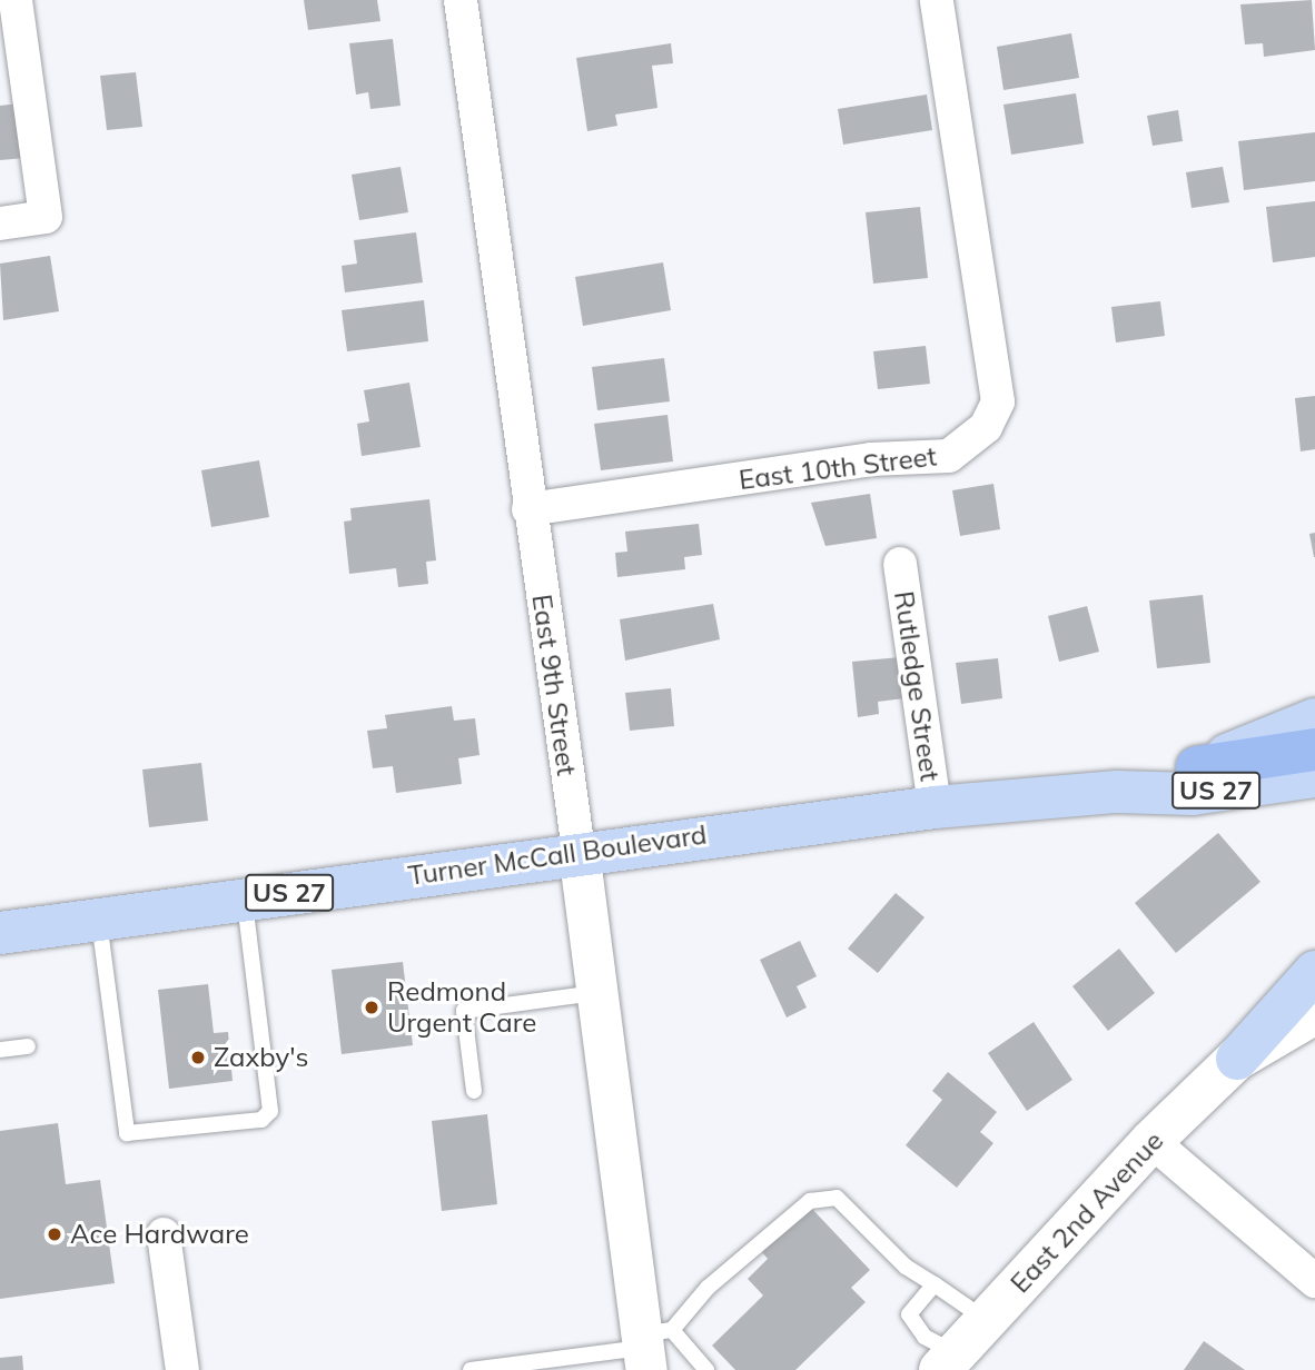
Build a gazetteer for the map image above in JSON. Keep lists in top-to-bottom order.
{
  "streets": {
    "highway": ["US 27", "Turner McCall Boulevard"],
    "main road": ["East 2nd Avenue"],
    "street": ["East 10th Street", "East 9th Street", "Rutledge Street"]
  },
  "crossings": [
    ["East 10th Street", "East 9th Street"],
    ["East 9th Street", "Turner McCall Boulevard"],
    ["Rutledge Street", "Turner McCall Boulevard"]
  ],
  "places": ["Redmond Urgent Care", "Zaxby's", "Ace Hardware"]
}
